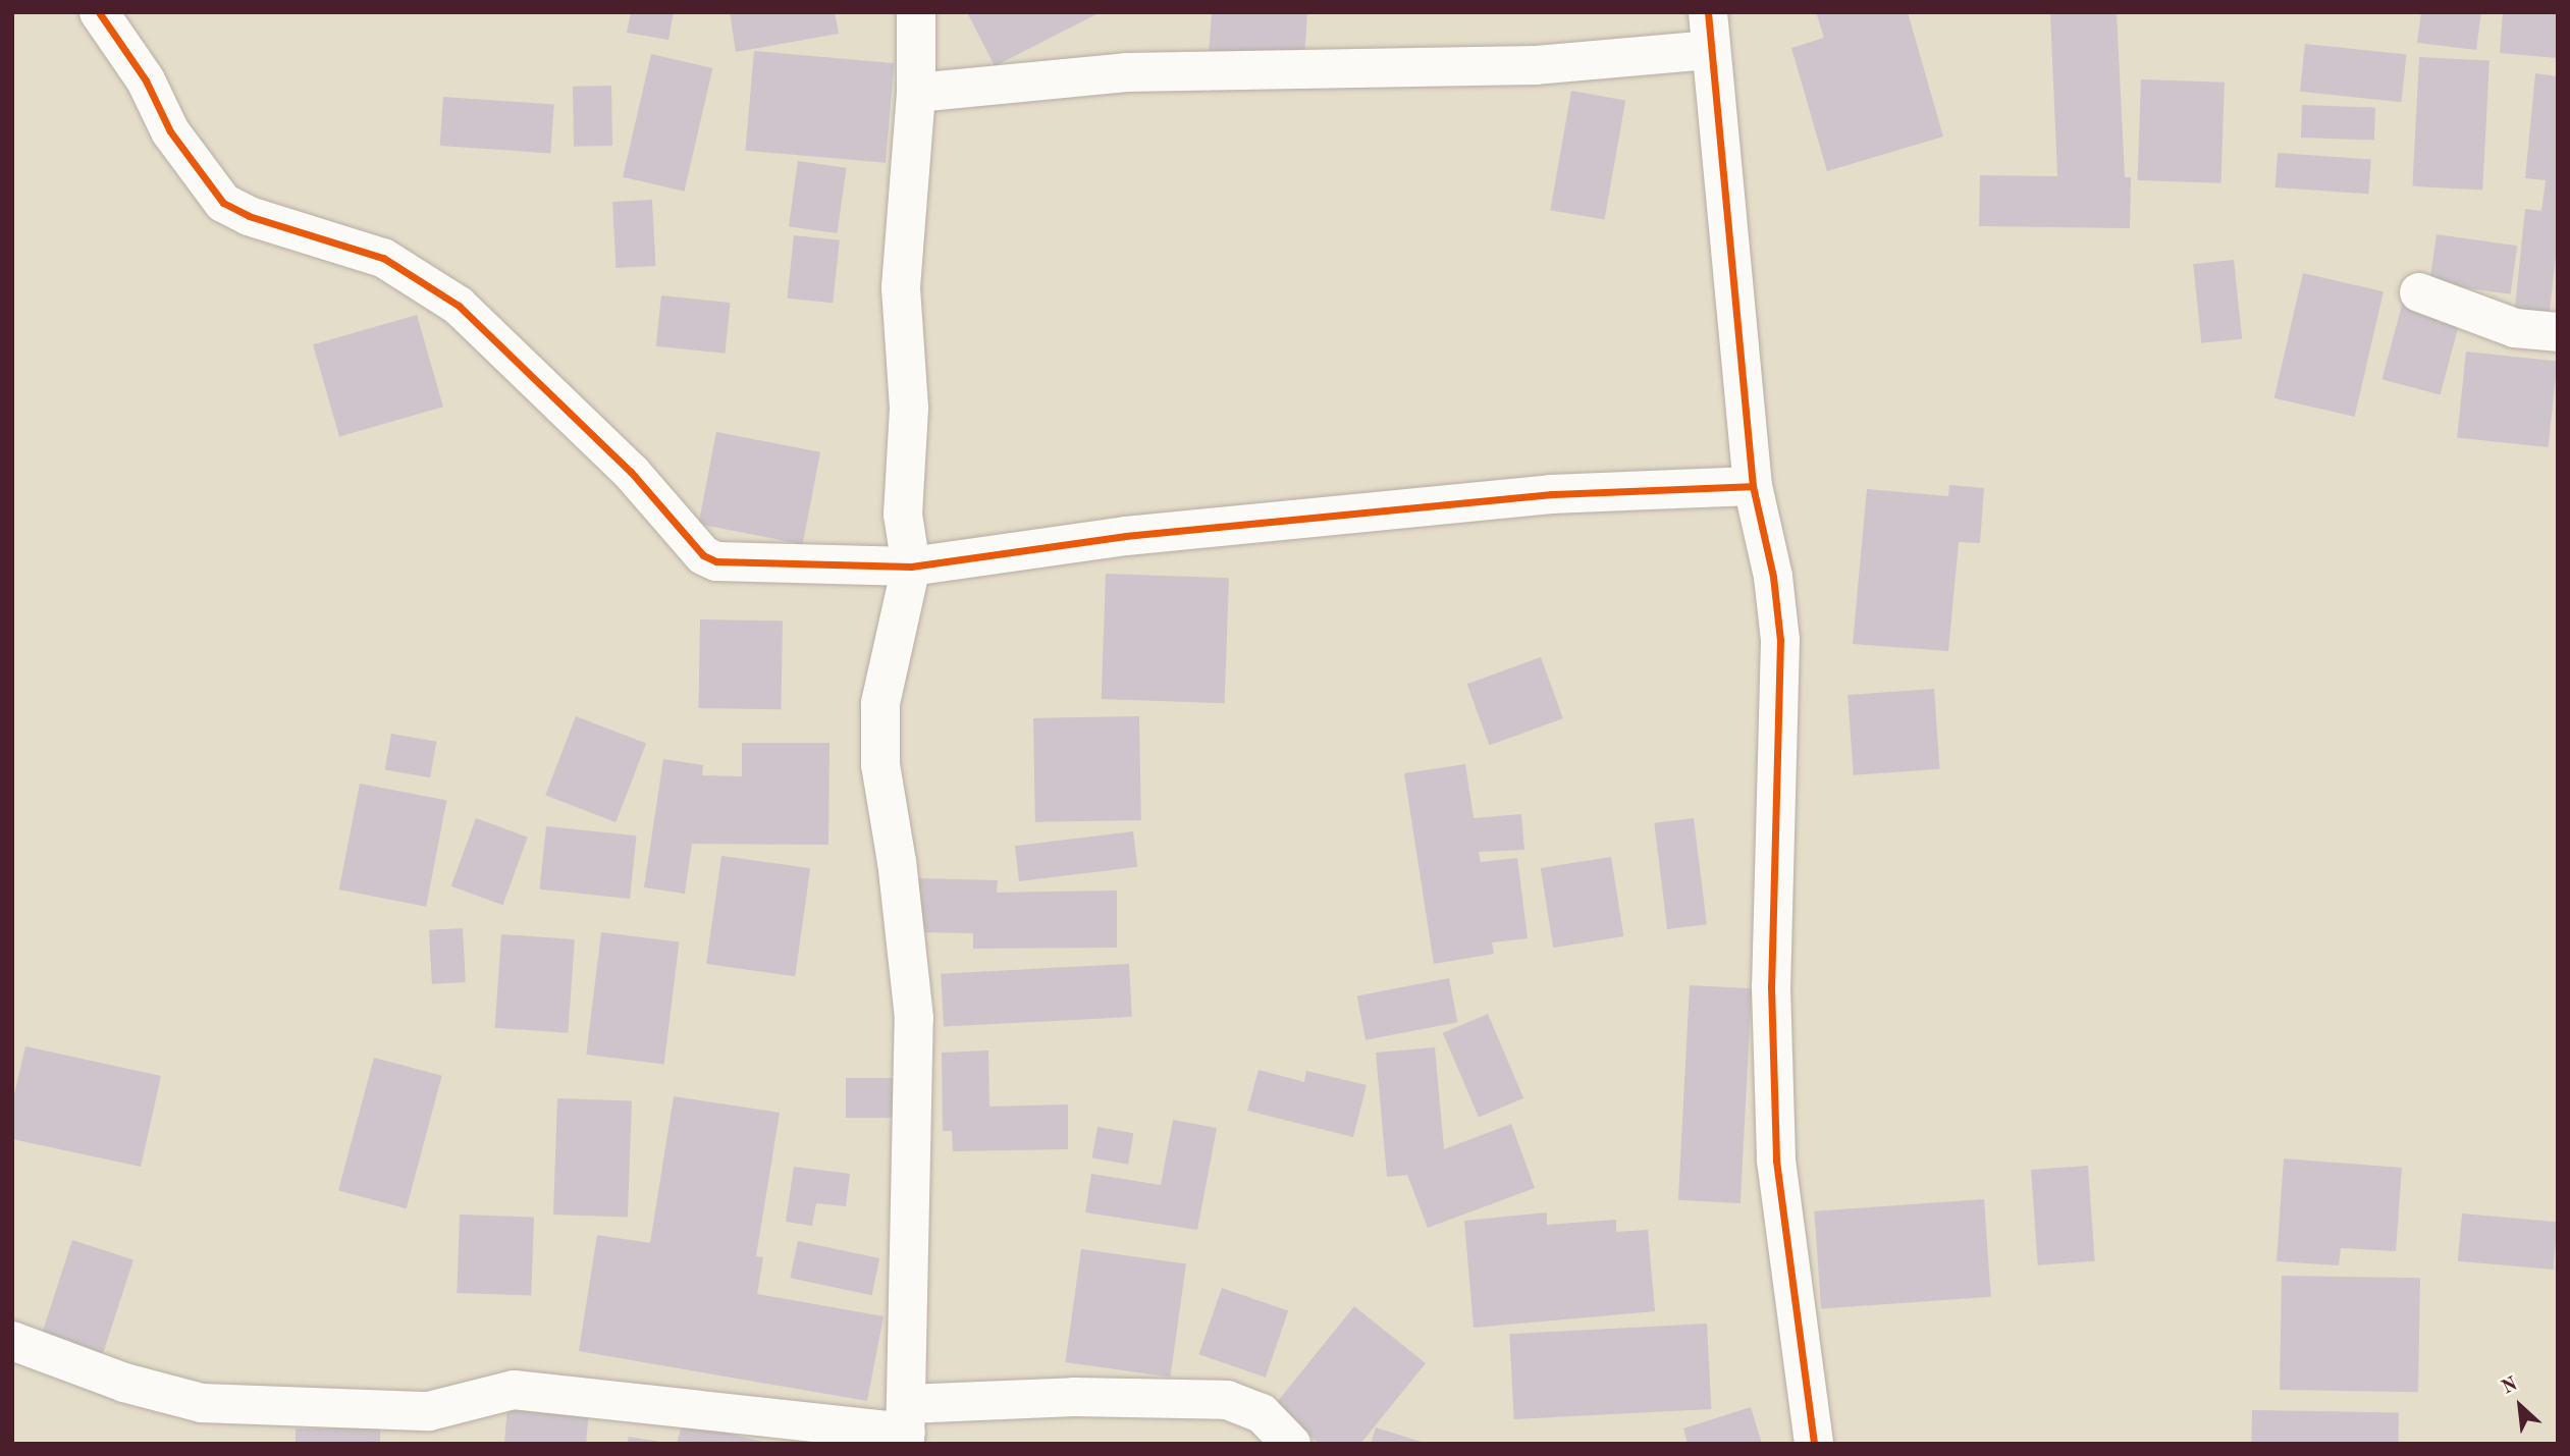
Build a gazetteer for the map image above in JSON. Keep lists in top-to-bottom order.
{
  "north": "top left"
}
